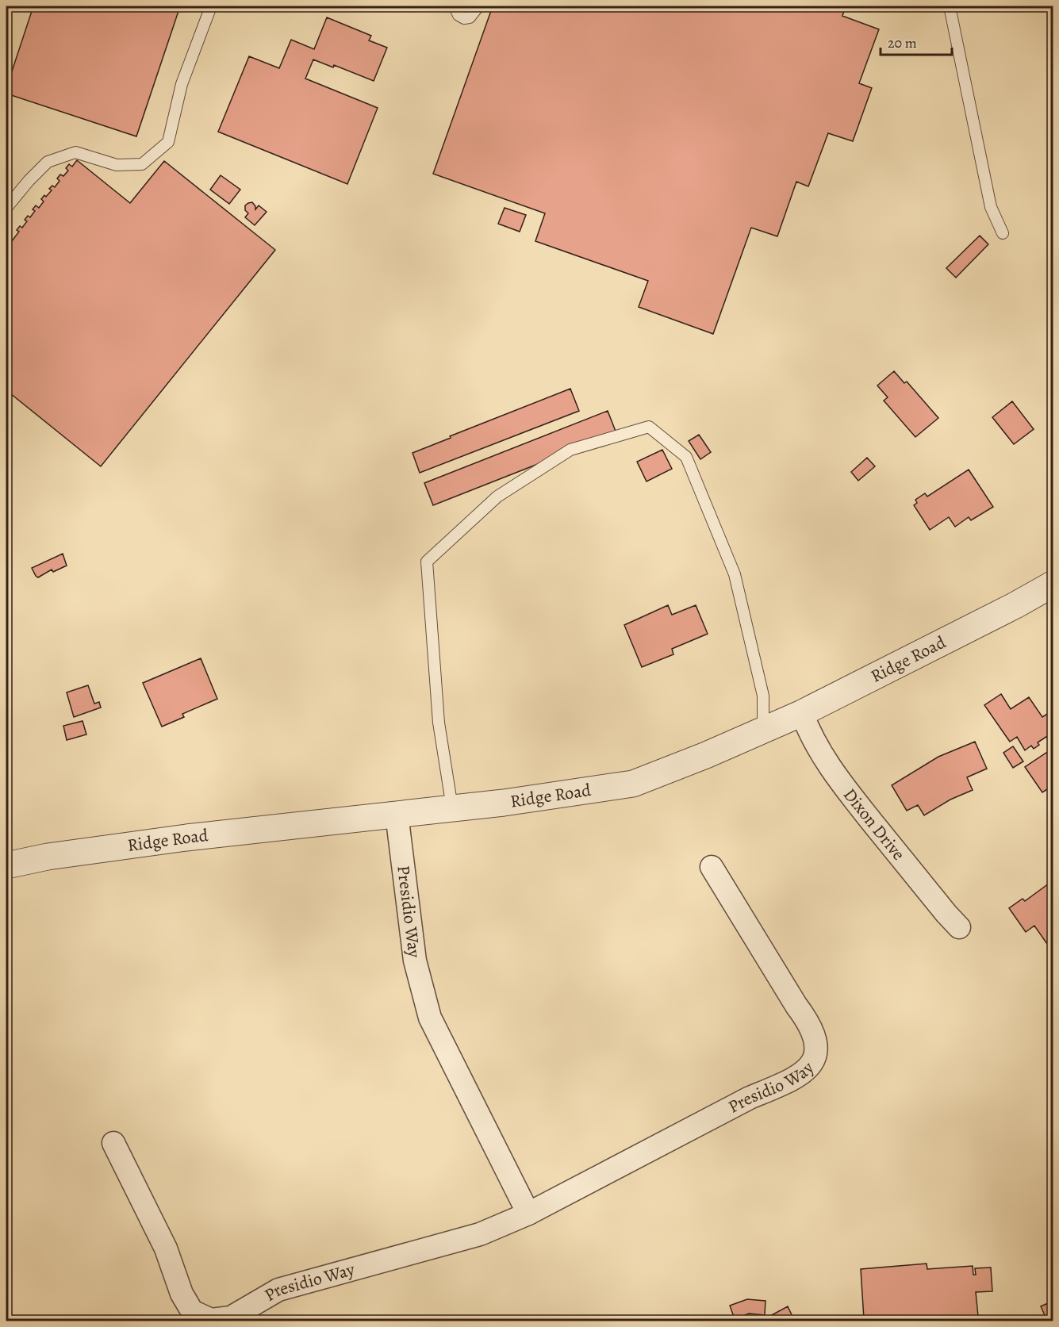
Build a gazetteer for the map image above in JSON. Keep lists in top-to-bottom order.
{
  "streets": {
    "street": ["Ridge Road", "Dixon Drive", "Presidio Way"]
  },
  "crossings": [
    ["Ridge Road", "Dixon Drive"],
    ["Ridge Road", "Presidio Way"]
  ],
  "scale_bar": "20 m"
}
